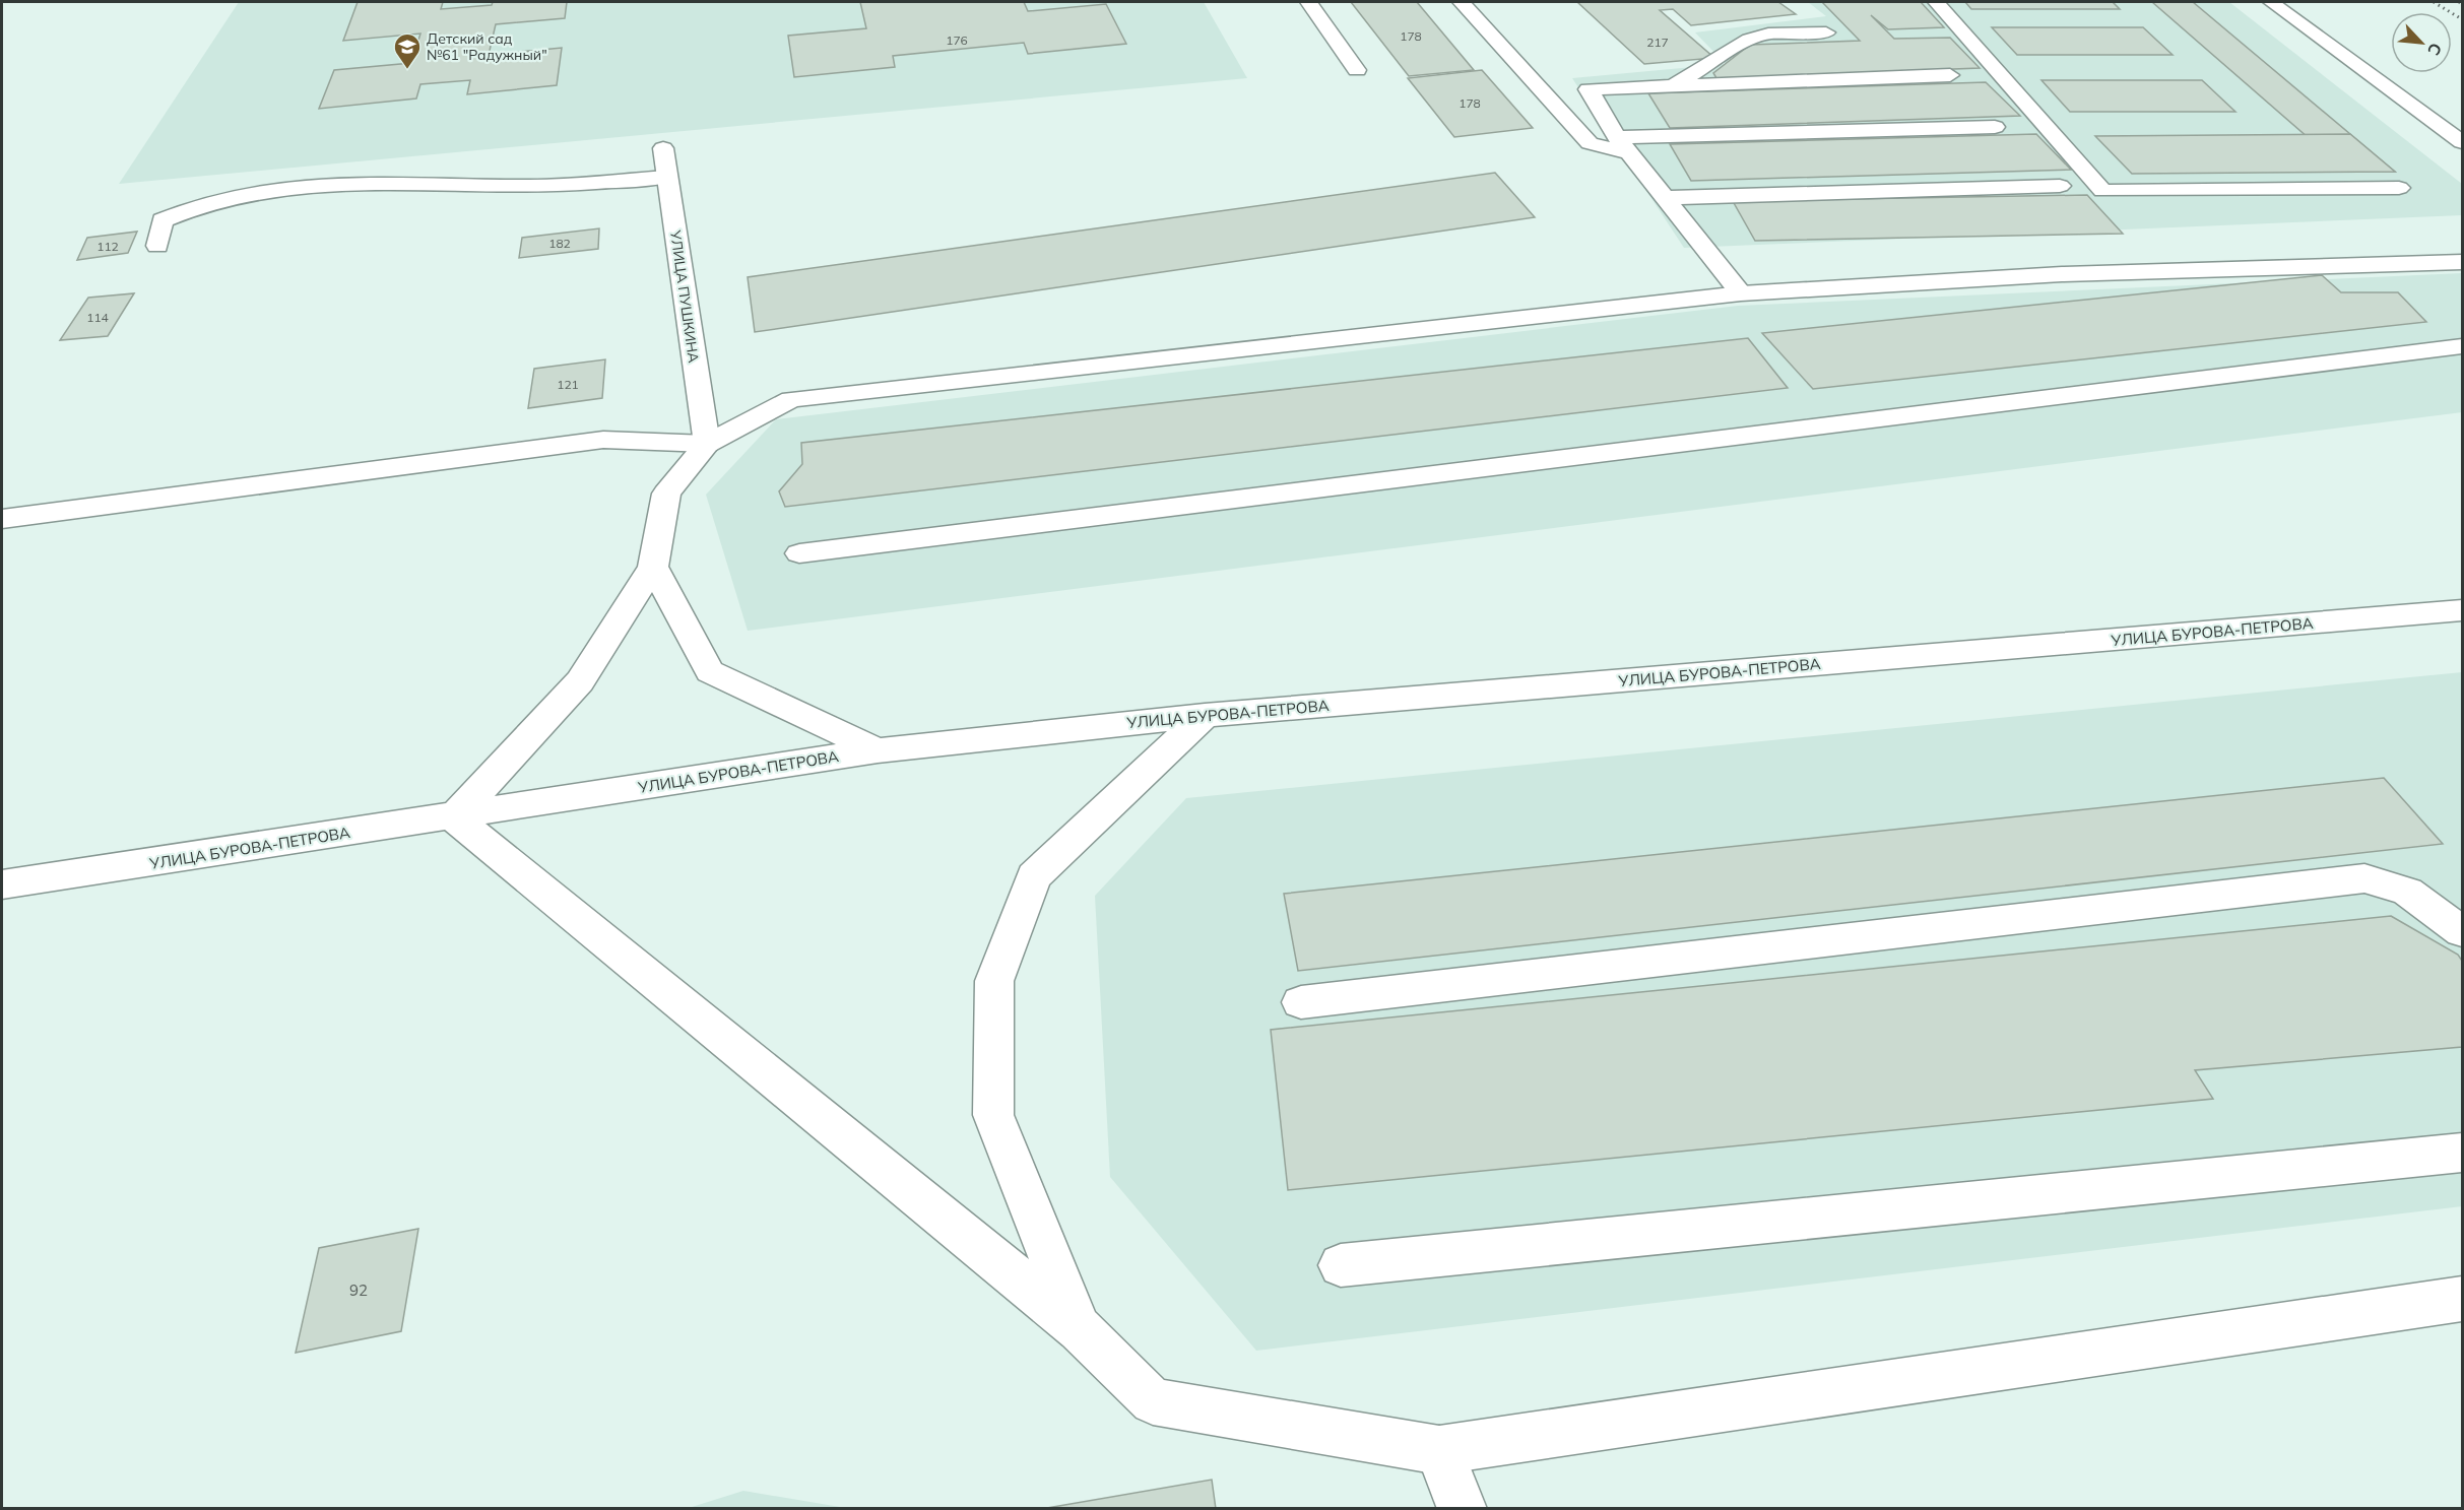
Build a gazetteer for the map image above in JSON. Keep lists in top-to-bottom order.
{
  "streets": {
    "main road": ["УЛИЦА ПУШКИНА", "УЛИЦА БУРОВА-ПЕТРОВА"]
  },
  "places": {
    "school or university": ["Детский сад №61 \"Радужный\""]
  },
  "house_numbers": [
    "178",
    "176",
    "217",
    "178",
    "182",
    "112",
    "114",
    "121",
    "92"
  ],
  "north": "bottom right"
}
